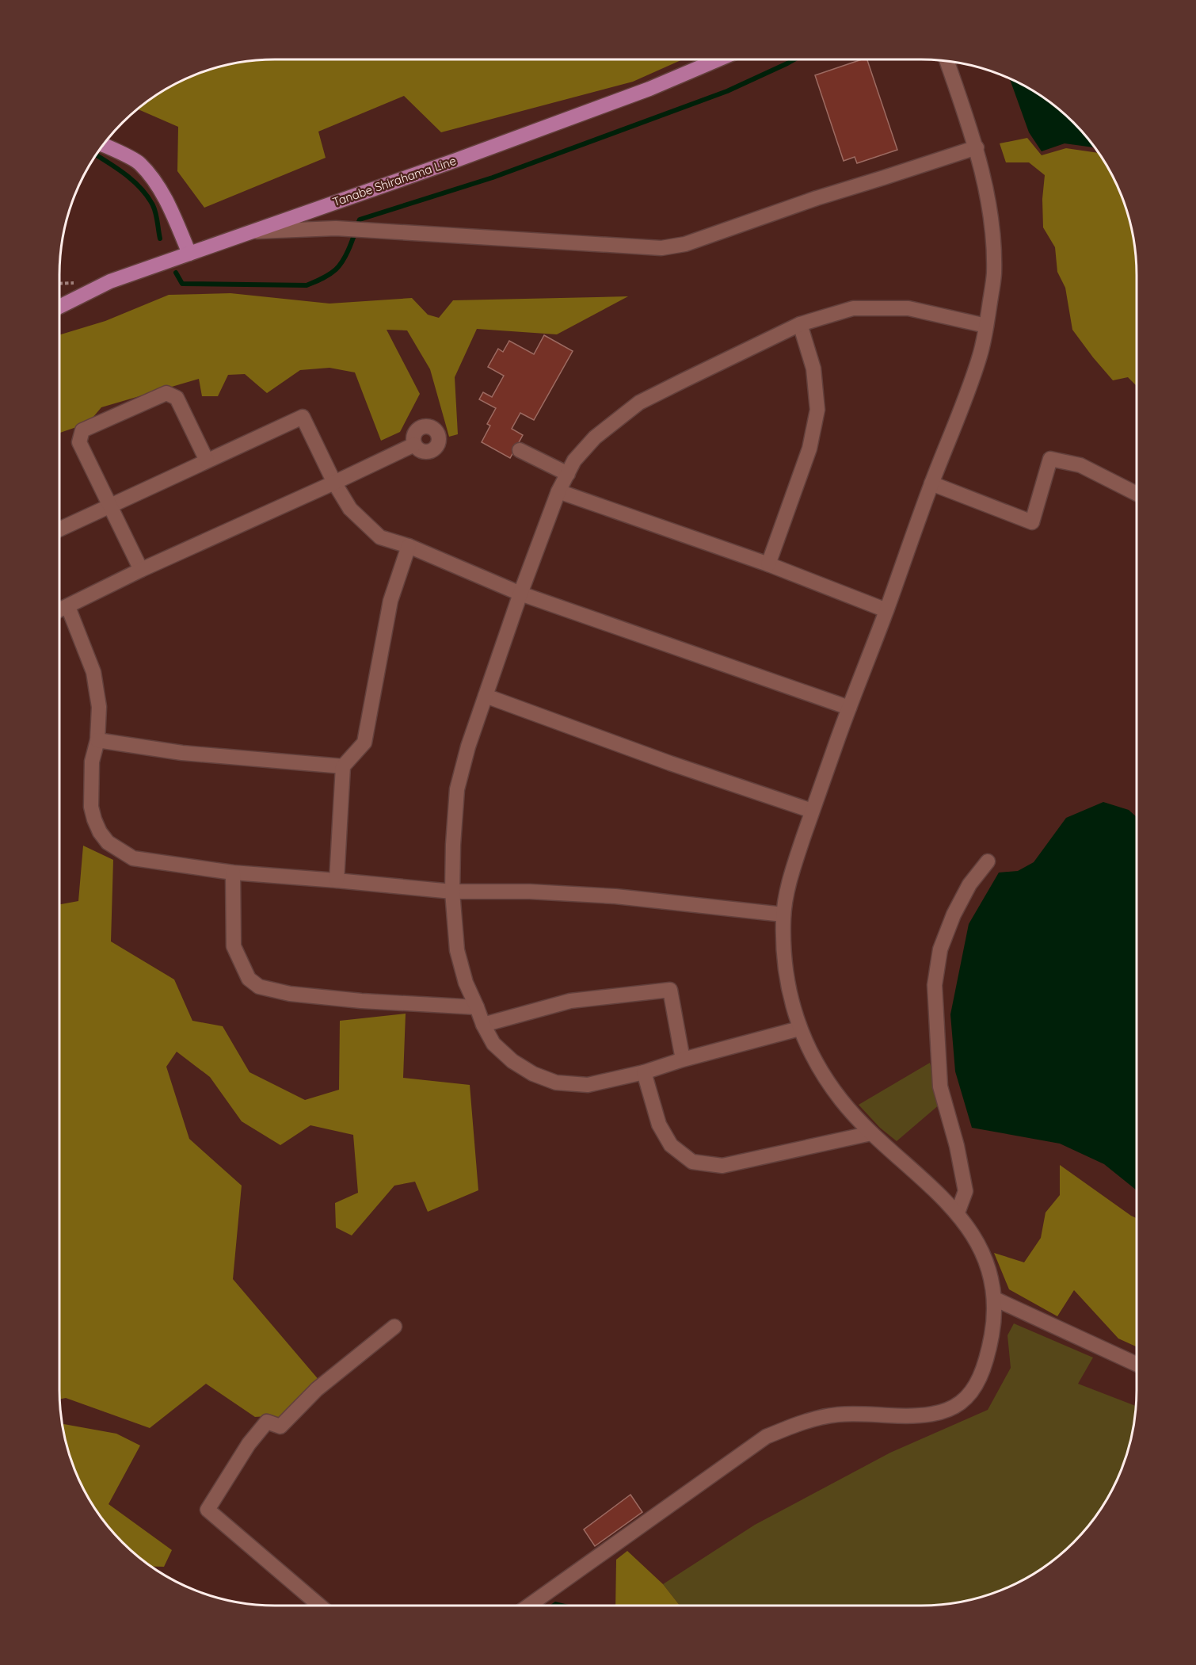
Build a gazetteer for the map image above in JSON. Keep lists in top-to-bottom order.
{
  "streets": {
    "main road": ["Tanabe Shirahama Line"]
  }
}
